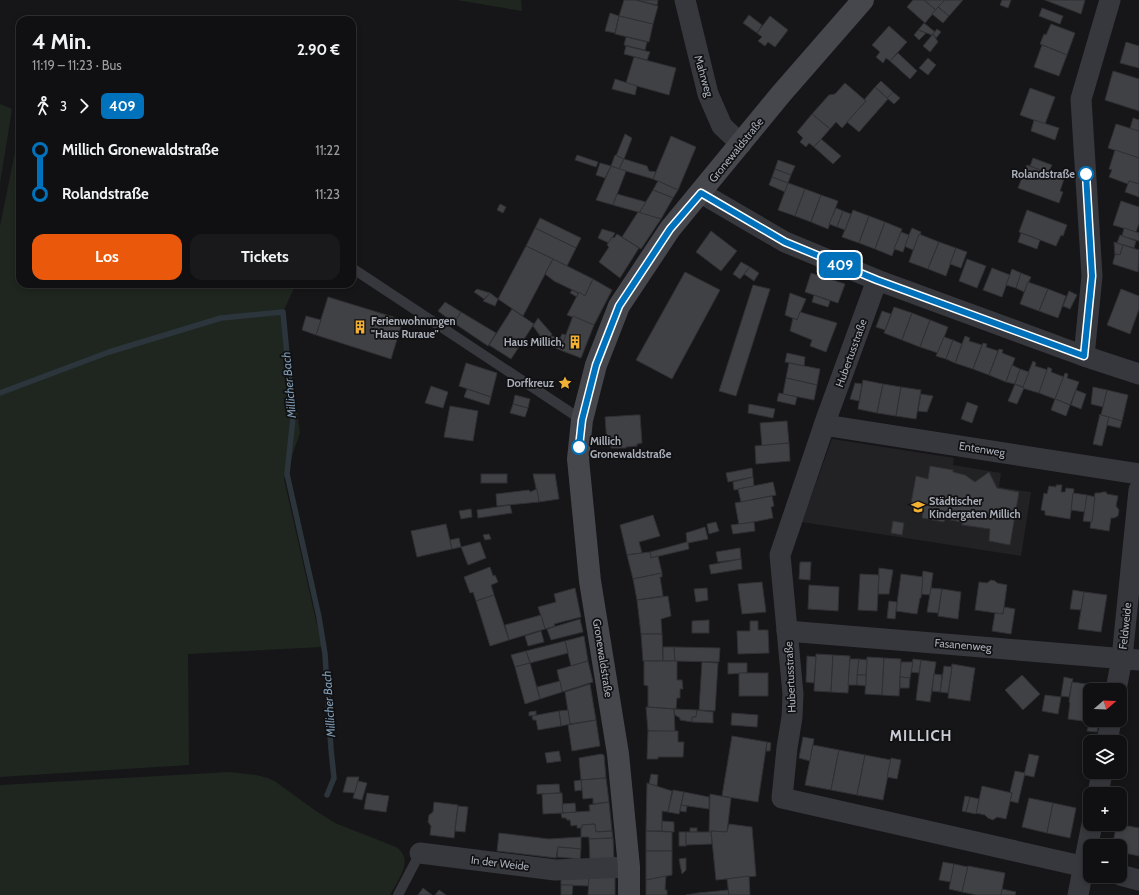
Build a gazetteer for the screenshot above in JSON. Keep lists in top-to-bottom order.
{
  "streets": {
    "main road": ["Gronewaldstraße"],
    "street": [
      "Mahrweg",
      "Hubertusstraße",
      "Entenweg",
      "Feldweide",
      "Fasanenweg",
      "In der Weide"
    ]
  },
  "crossings": [
    ["Mahrweg", "Gronewaldstraße"],
    ["Gronewaldstraße", "In der Weide"],
    ["Hubertusstraße", "Entenweg"],
    ["Hubertusstraße", "Fasanenweg"],
    ["Feldweide", "Fasanenweg"]
  ],
  "districts": ["MILLICH"],
  "water": ["Millicher Bach"],
  "places": {
    "other": ["Rolandstraße", "Millich Gronewaldstraße"],
    "building": ["Ferienwohnungen \"Haus Ruraue\"", "Haus Millich,"],
    "place": ["Dorfkreuz"],
    "school or university": ["Städtischer Kindergaten Millich"]
  },
  "lines": ["bus line 409"],
  "north": "right",
  "page": {
    "on_map": "409",
    "heading": ["4 Min.", "11:19 – 11:23 · Bus", "2.90 €"],
    "legs": ["3", "409"],
    "list": [
      {
        "name": "Millich Gronewaldstraße",
        "value": "11:22"
      },
      {
        "name": "Rolandstraße",
        "value": "11:23"
      }
    ],
    "buttons": ["Los", "Tickets"],
    "map_buttons": ["+", "−"]
  }
}
